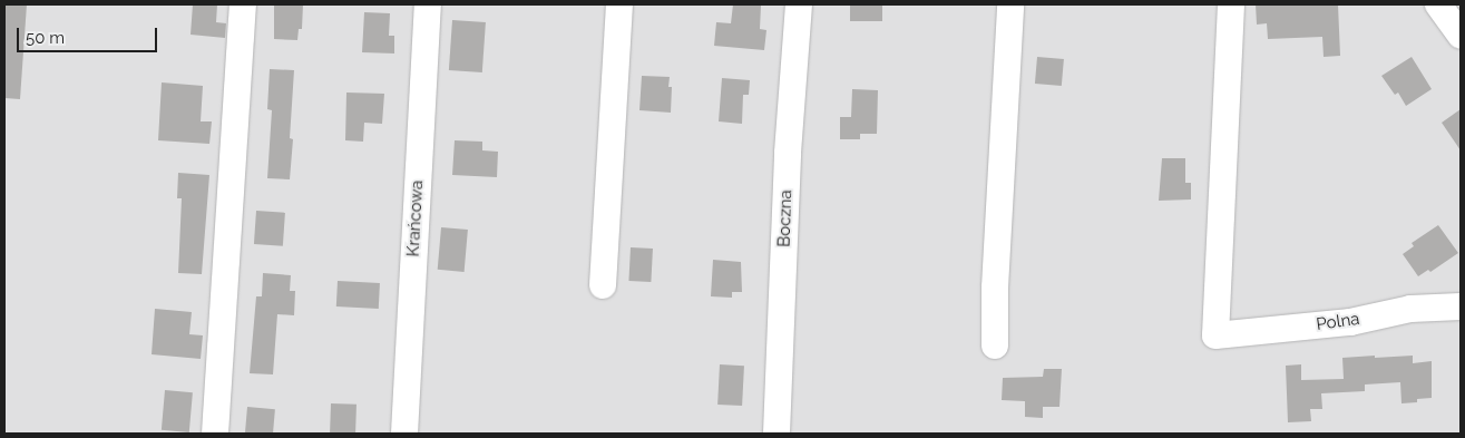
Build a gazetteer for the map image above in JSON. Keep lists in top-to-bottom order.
{
  "streets": {
    "street": ["Krańcowa", "Boczna", "Polna"]
  },
  "scale_bar": "50 m"
}
